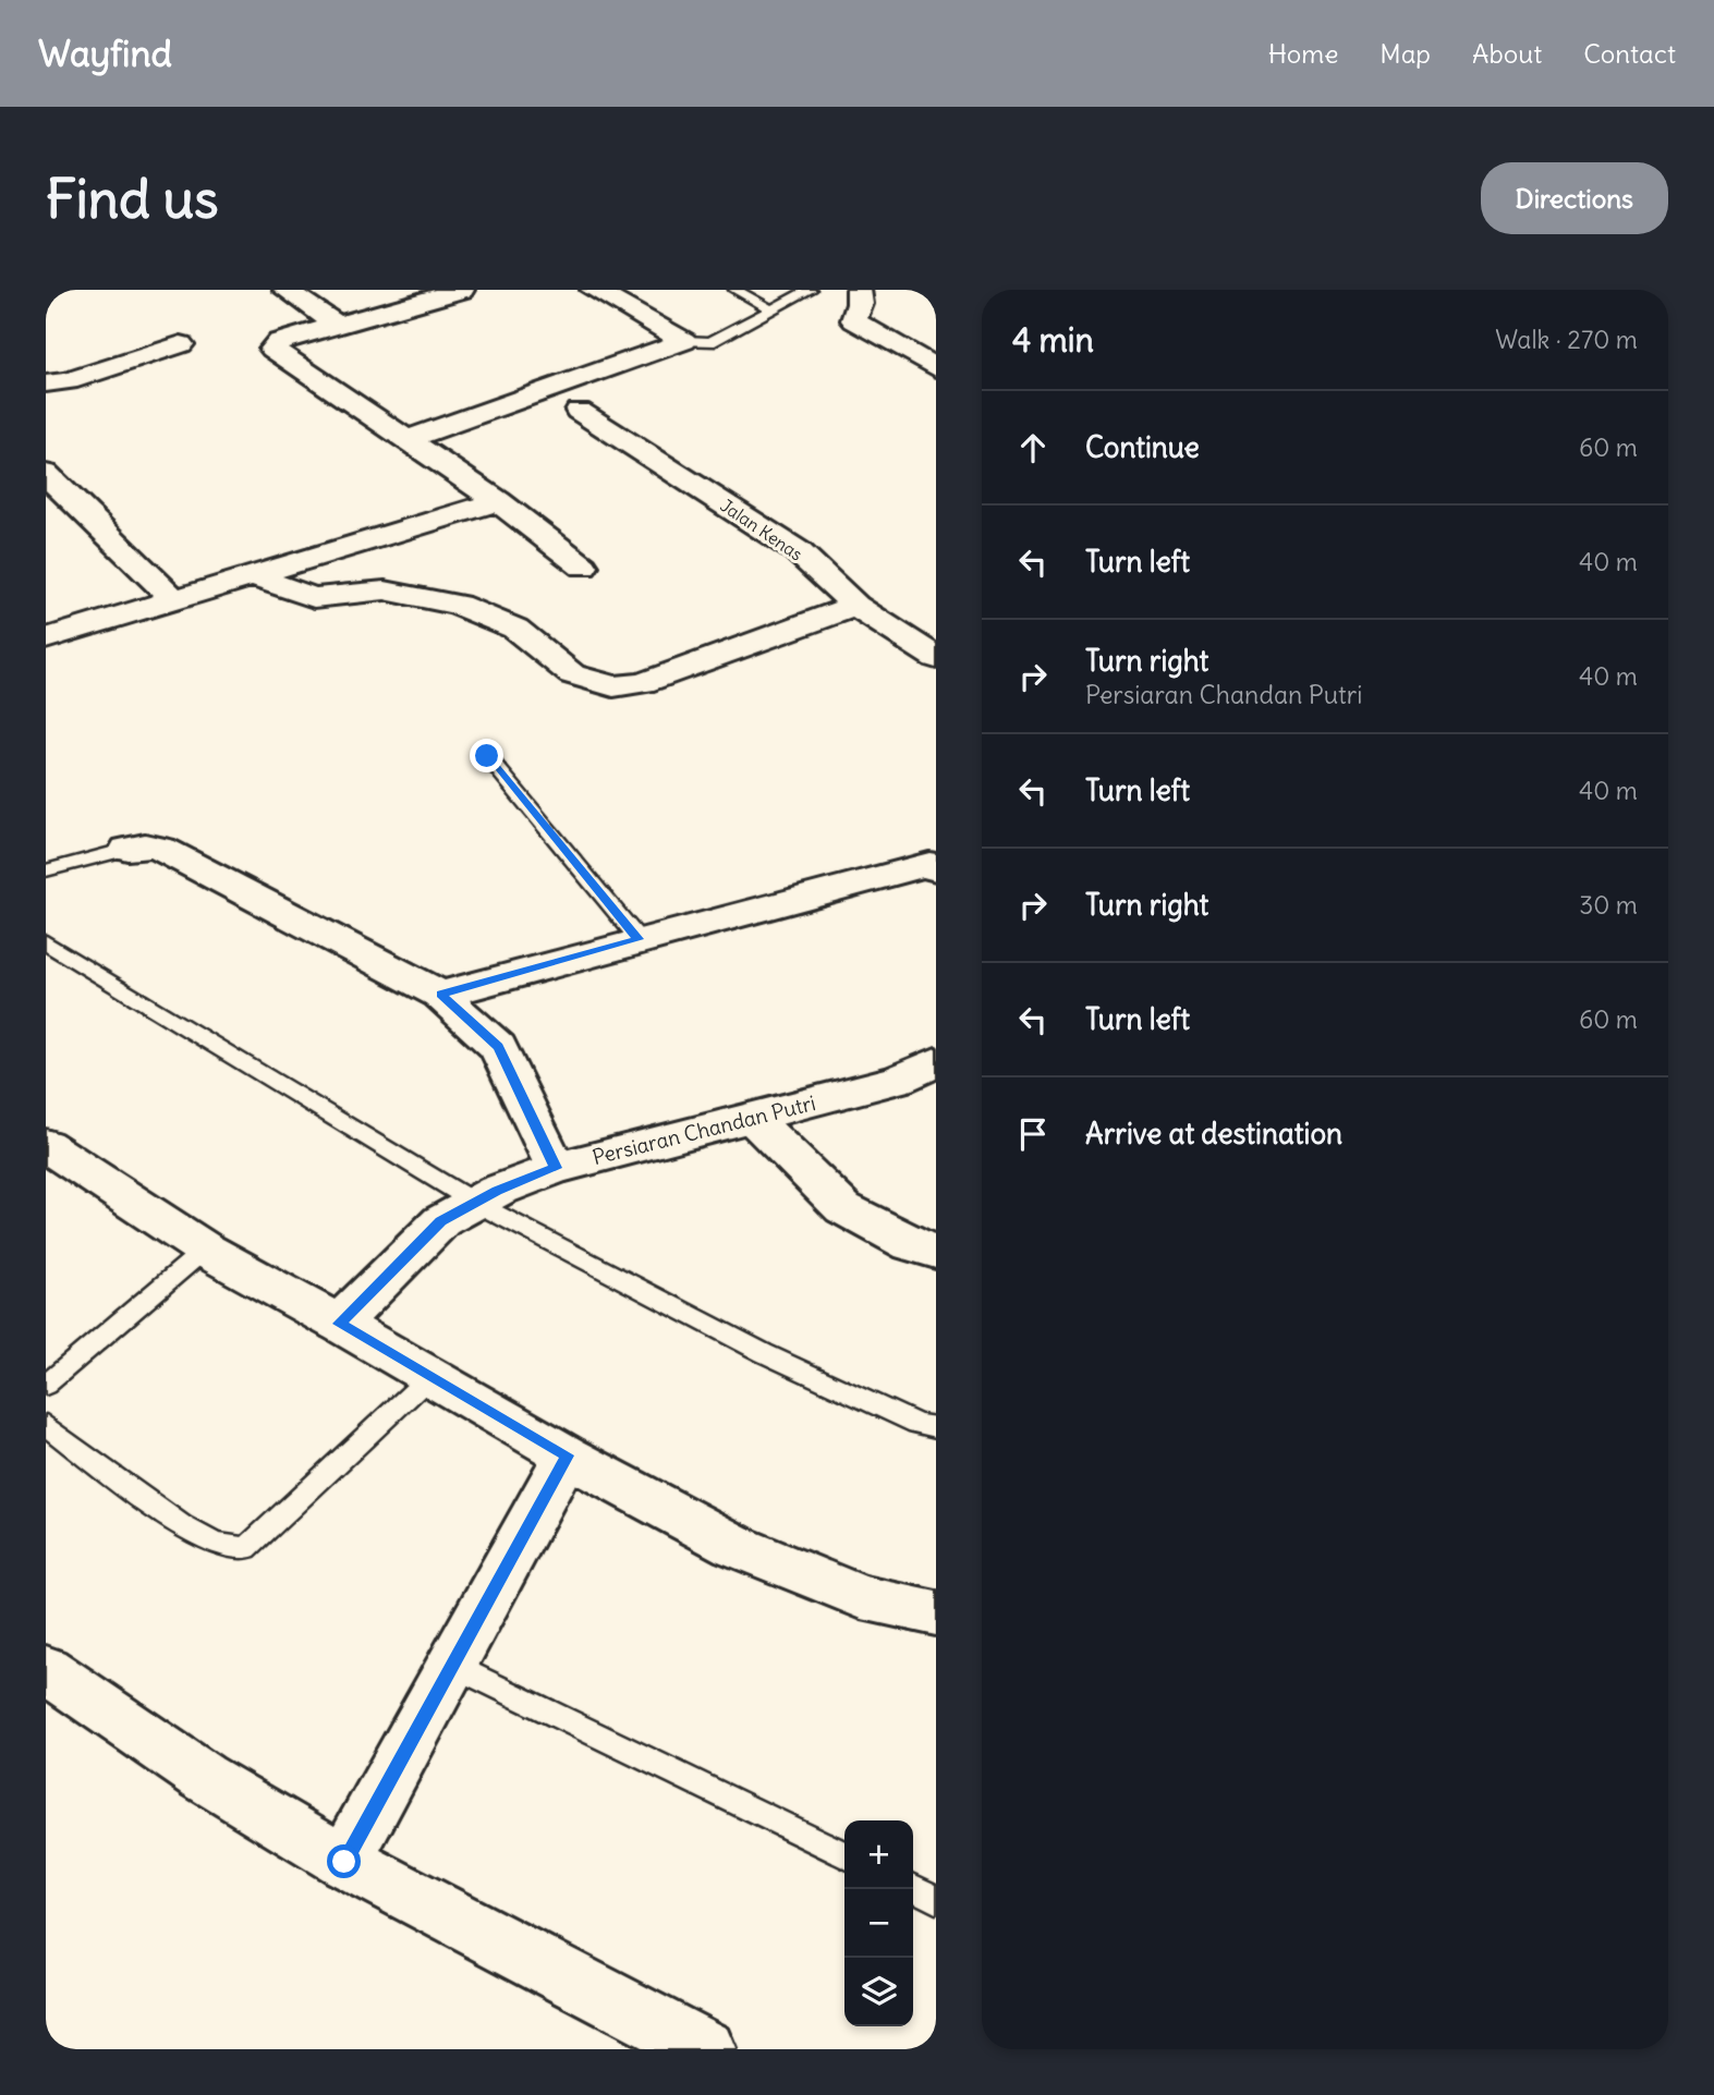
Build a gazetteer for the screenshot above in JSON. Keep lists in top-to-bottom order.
{
  "streets": {
    "street": ["Jalan Kenas", "Persiaran Chandan Putri"]
  },
  "page": {
    "header": "Wayfind",
    "nav": [
      "Home",
      "Map",
      "About",
      "Contact"
    ],
    "buttons": "Directions",
    "title": "Find us",
    "heading": ["4 min", "Walk · 270 m"],
    "list": [
      ["Continue", "60 m"],
      ["Turn left", "40 m"],
      ["Turn right", "Persiaran Chandan Putri", "40 m"],
      ["Turn left", "40 m"],
      ["Turn right", "30 m"],
      ["Turn left", "60 m"],
      "Arrive at destination"
    ],
    "map_buttons": ["+", "−"]
  }
}
